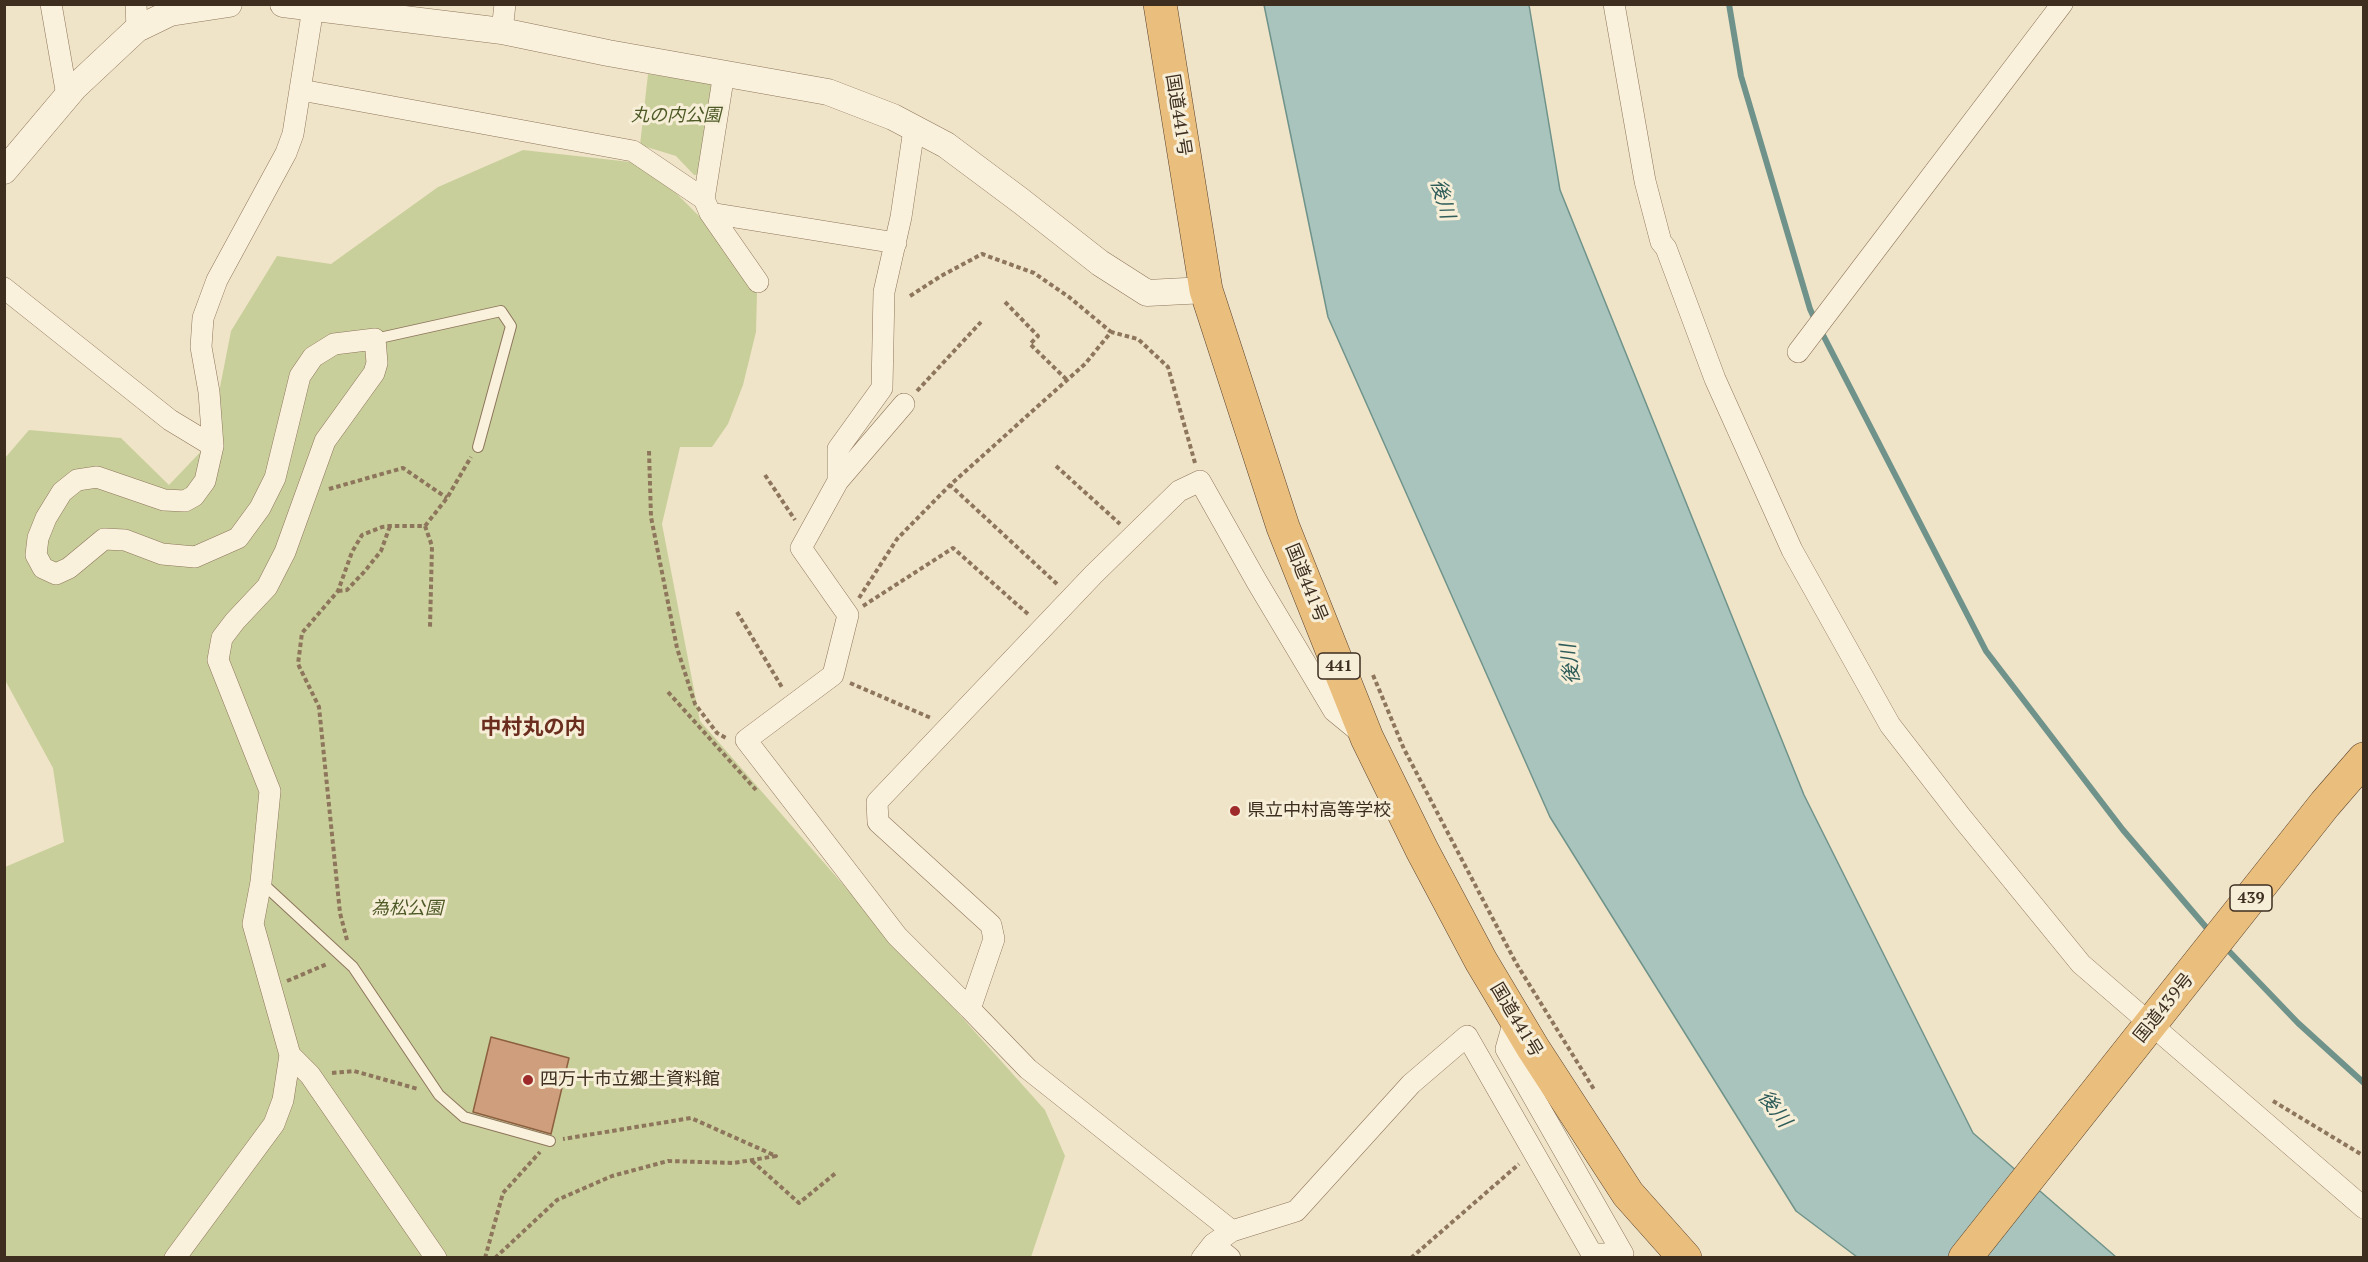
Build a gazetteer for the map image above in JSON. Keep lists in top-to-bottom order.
{
  "streets": {
    "highway": [
      "国道441号",
      "441",
      "439",
      "国道439号"
    ]
  },
  "districts": ["中村丸の内"],
  "water": ["後川"],
  "parks": ["丸の内公園", "為松公園"],
  "places": ["県立中村高等学校", "四万十市立郷土資料館"]
}
